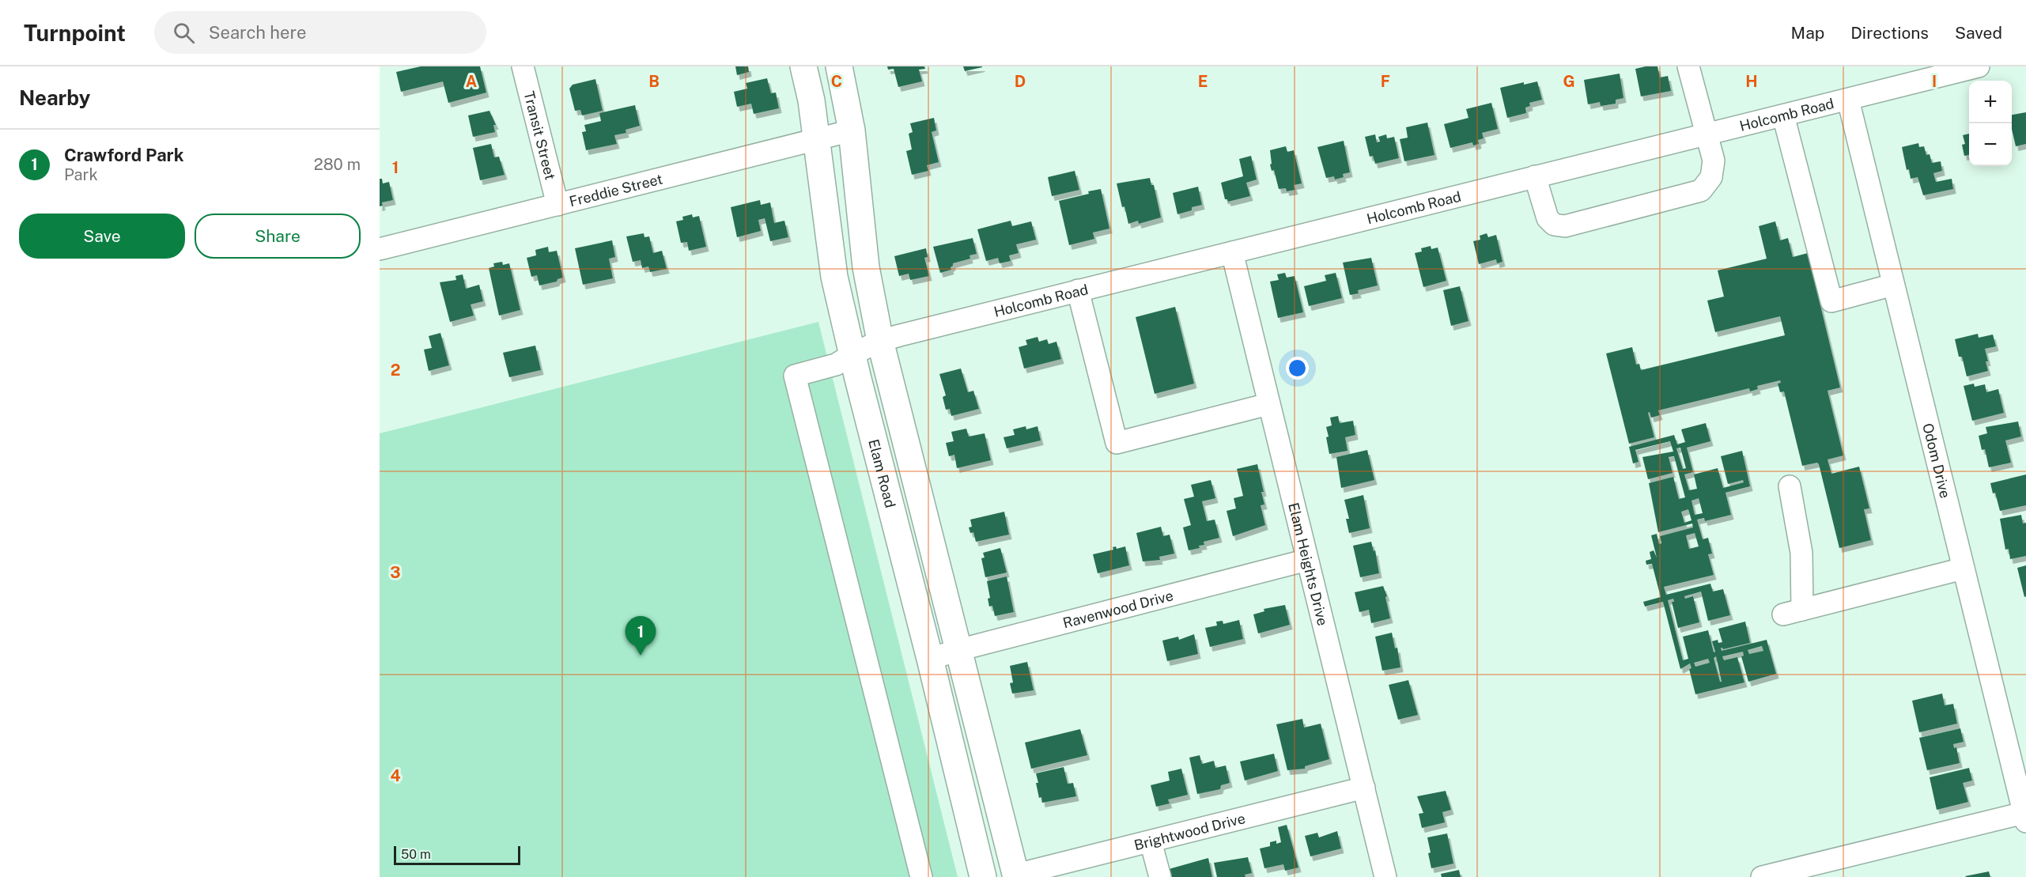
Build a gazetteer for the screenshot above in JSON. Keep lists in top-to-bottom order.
{
  "streets": {
    "main road": ["Elam Road"],
    "street": [
      "Holcomb Road",
      "Transit Street",
      "Freddie Street",
      "Odom Drive",
      "Elam Heights Drive",
      "Ravenwood Drive",
      "Brightwood Drive"
    ]
  },
  "crossings": [
    ["Holcomb Road", "Odom Drive"],
    ["Holcomb Road", "Elam Road"],
    ["Holcomb Road", "Elam Heights Drive"],
    ["Transit Street", "Freddie Street"],
    ["Freddie Street", "Elam Road"],
    ["Elam Road", "Ravenwood Drive"],
    ["Elam Road", "Brightwood Drive"],
    ["Elam Heights Drive", "Ravenwood Drive"],
    ["Elam Heights Drive", "Brightwood Drive"]
  ],
  "scale_bar": "50 m",
  "page": {
    "header": "Turnpoint",
    "search": "Search here",
    "nav": ["Map", "Directions", "Saved"],
    "heading": "Nearby",
    "map_buttons": ["+", "−"],
    "list": [
      {
        "mark": "1",
        "name": "Crawford Park",
        "note": "Park",
        "value": "280 m"
      }
    ],
    "buttons": ["Save", "Share"],
    "pins": "1",
    "scale": "50 m"
  },
  "grid": {
    "columns": [
      "A",
      "B",
      "C",
      "D",
      "E",
      "F",
      "G",
      "H",
      "I"
    ],
    "rows": [
      "1",
      "2",
      "3",
      "4"
    ]
  }
}
